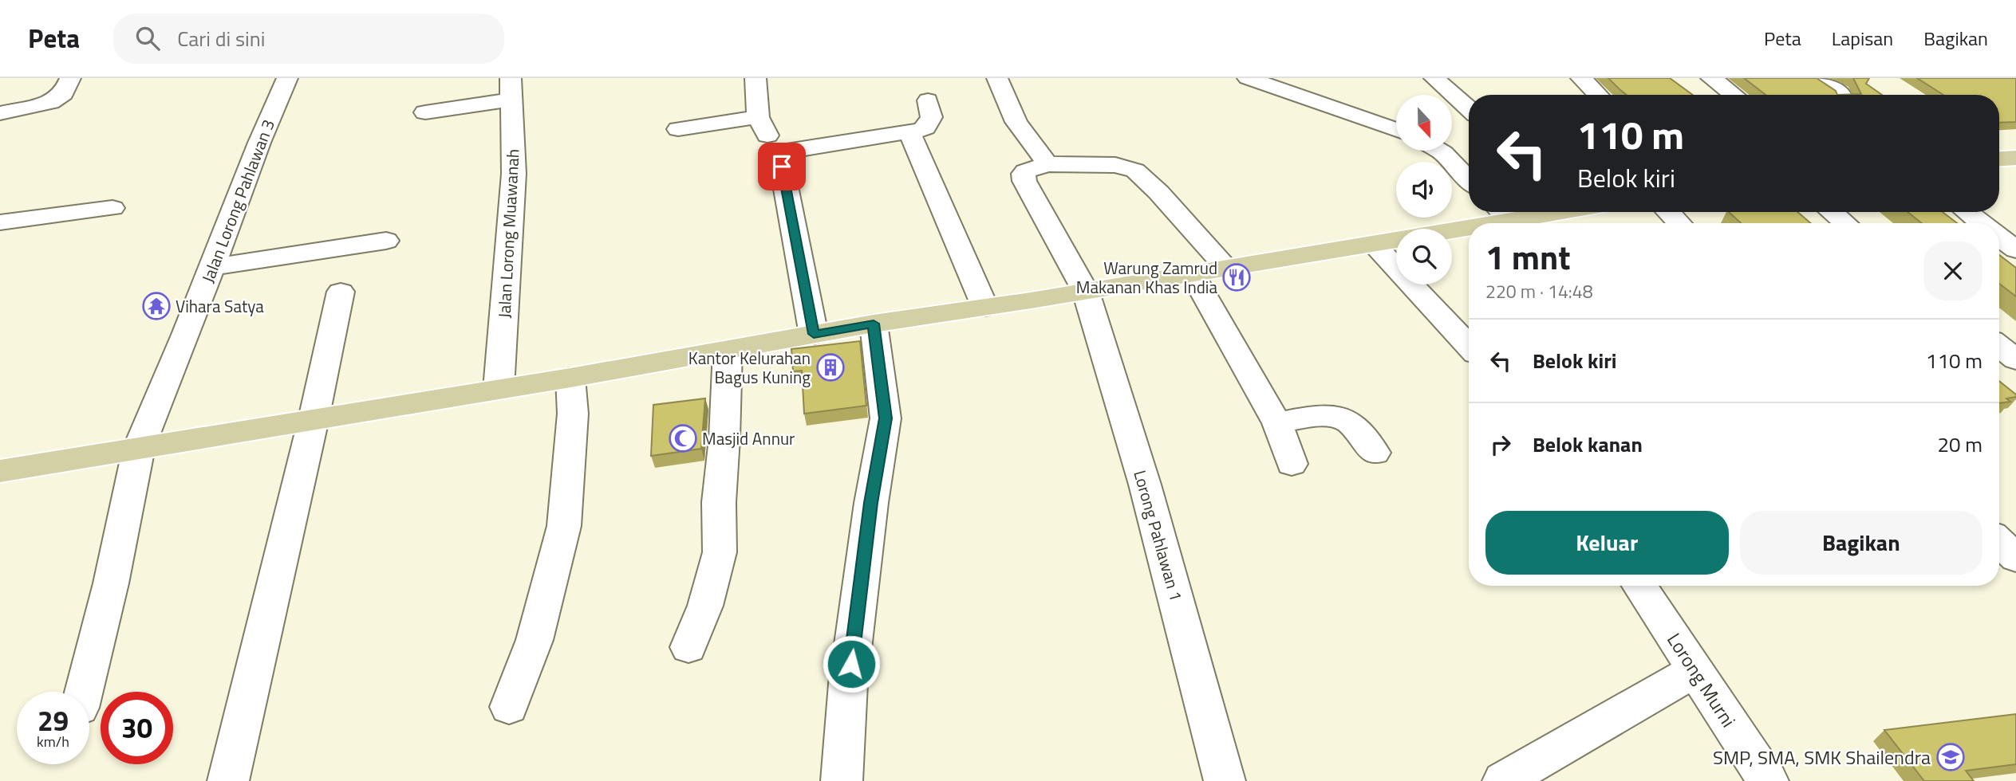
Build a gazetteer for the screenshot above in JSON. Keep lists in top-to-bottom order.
{
  "streets": {
    "street": [
      "Jalan Lorong Pahlawan 3",
      "Jalan Lorong Muawanah",
      "Lorong Pahlawan 1",
      "Lorong Murni"
    ]
  },
  "places": {
    "restaurant": ["Warung Zamrud Makanan Khas India"],
    "temple": ["Vihara Satya"],
    "building": ["Kantor Kelurahan Bagus Kuning"],
    "mosque": ["Masjid Annur"],
    "school or university": ["SMP, SMA, SMK Shailendra"]
  },
  "north": "bottom",
  "page": {
    "header": "Peta",
    "search": "Cari di sini",
    "nav": ["Peta", "Lapisan", "Bagikan"],
    "turn": ["110 m", "Belok kiri"],
    "heading": ["1 mnt", "220 m · 14:48"],
    "list": [
      {
        "name": "Belok kiri",
        "value": "110 m"
      },
      {
        "name": "Belok kanan",
        "value": "20 m"
      }
    ],
    "buttons": ["Keluar", "Bagikan"],
    "speed": "29 km/h",
    "limit": "30"
  }
}
